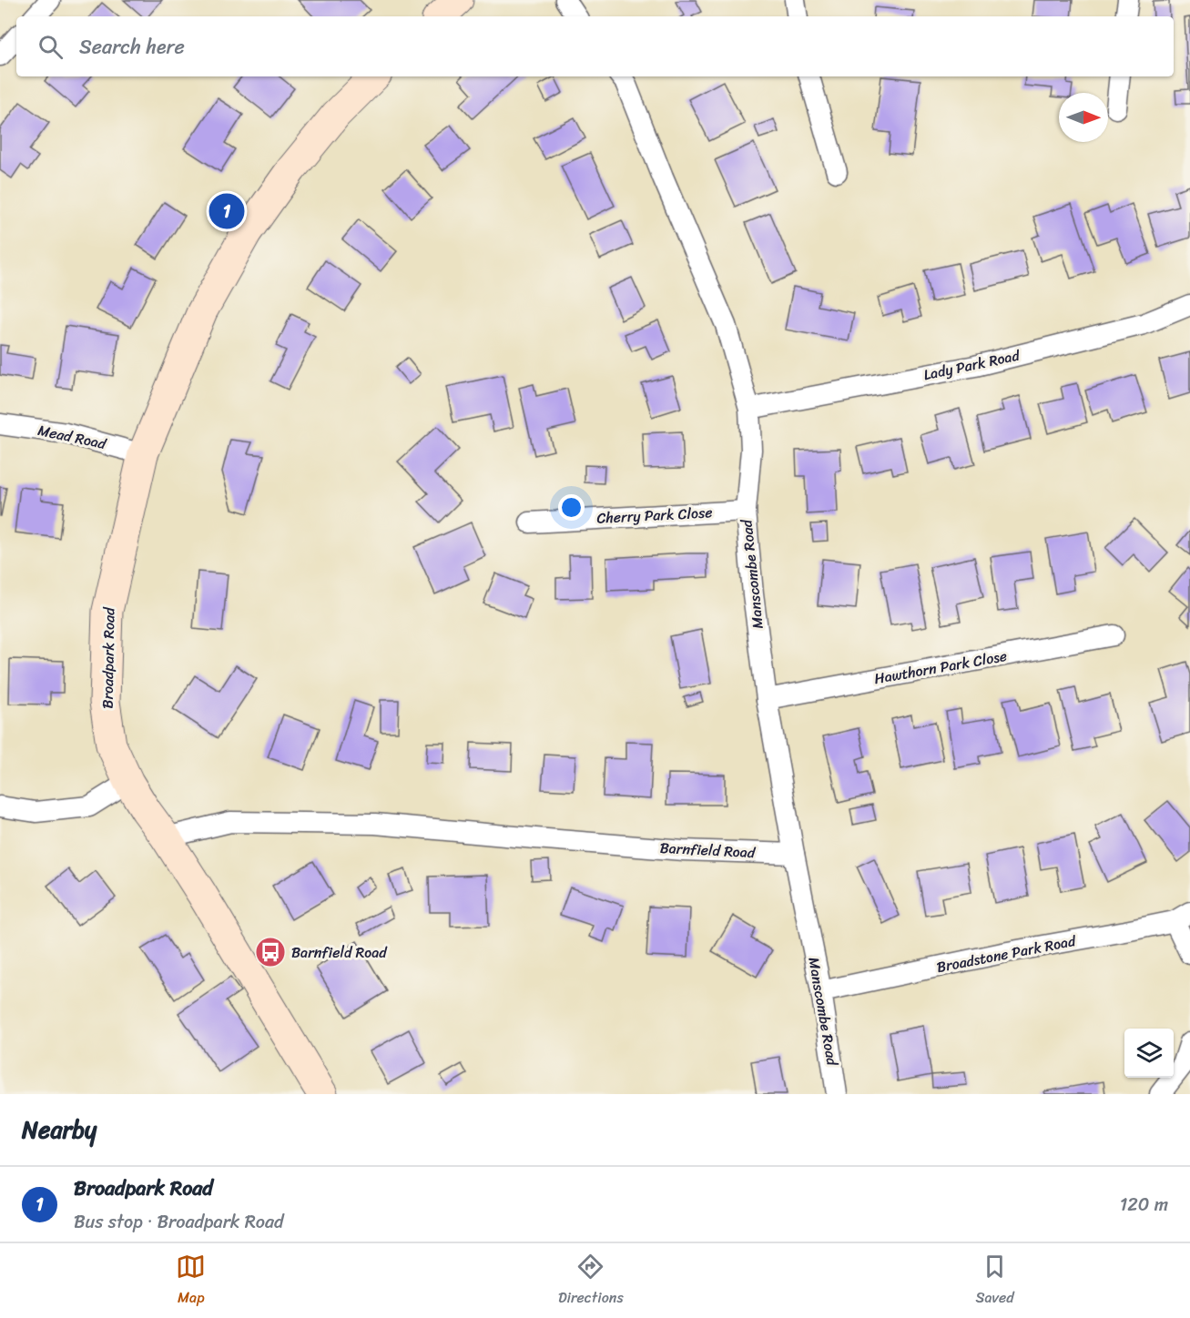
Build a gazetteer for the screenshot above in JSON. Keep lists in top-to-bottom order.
{
  "streets": {
    "street": [
      "Lady Park Road",
      "Mead Road",
      "Cherry Park Close",
      "Manscombe Road",
      "Broadpark Road",
      "Hawthorn Park Close",
      "Barnfield Road",
      "Broadstone Park Road"
    ]
  },
  "crossings": [
    ["Lady Park Road", "Manscombe Road"],
    ["Mead Road", "Broadpark Road"],
    ["Cherry Park Close", "Manscombe Road"],
    ["Manscombe Road", "Hawthorn Park Close"],
    ["Manscombe Road", "Barnfield Road"],
    ["Manscombe Road", "Broadstone Park Road"],
    ["Broadpark Road", "Barnfield Road"]
  ],
  "places": {
    "bus stop": ["Barnfield Road"]
  },
  "north": "right",
  "page": {
    "search": "Search here",
    "pins": "1",
    "heading": "Nearby",
    "list": [
      {
        "mark": "1",
        "name": "Broadpark Road",
        "note": "Bus stop · Broadpark Road",
        "value": "120 m"
      }
    ],
    "nav": ["Map", "Directions", "Saved"]
  }
}
